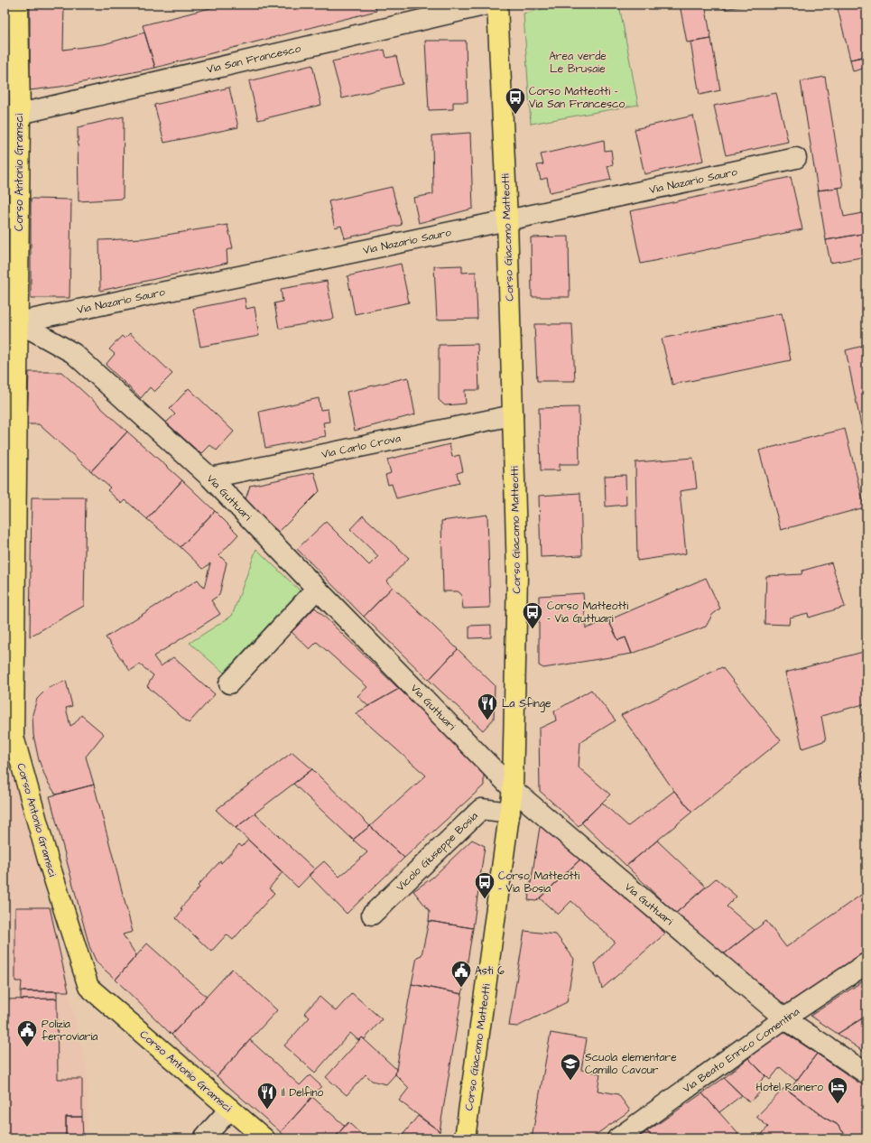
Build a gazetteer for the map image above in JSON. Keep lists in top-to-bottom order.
{
  "streets": {
    "main road": ["Corso Antonio Gramsci", "Corso Giacomo Matteotti"],
    "street": [
      "Via San Francesco",
      "Via Nazario Sauro",
      "Via Carlo Crova",
      "Via Guttuari",
      "Vicolo Giuseppe Bosia",
      "Via Beato Enrico Comentina"
    ]
  },
  "crossings": [
    ["Via San Francesco", "Corso Antonio Gramsci"],
    ["Corso Antonio Gramsci", "Via Nazario Sauro"],
    ["Corso Antonio Gramsci", "Via Guttuari"],
    ["Via Nazario Sauro", "Corso Giacomo Matteotti"],
    ["Via Nazario Sauro", "Via Guttuari"],
    ["Corso Giacomo Matteotti", "Via Carlo Crova"],
    ["Corso Giacomo Matteotti", "Via Guttuari"],
    ["Corso Giacomo Matteotti", "Vicolo Giuseppe Bosia"],
    ["Via Carlo Crova", "Via Guttuari"],
    ["Via Guttuari", "Via Beato Enrico Comentina"]
  ],
  "parks": ["Area verde Le Brusaie"],
  "places": {
    "bus stop": ["Corso Matteotti – Via San Francesco", "Corso Matteotti – Via Guttuari", "Corso Matteotti – Via Bosia"],
    "restaurant": ["La Sfinge", "Il Delfino"],
    "public building": ["Asti 6", "Polizia ferroviaria"],
    "school or university": ["Scuola elementare Camillo Cavour"],
    "hotel": ["Hotel Rainero"]
  }
}
